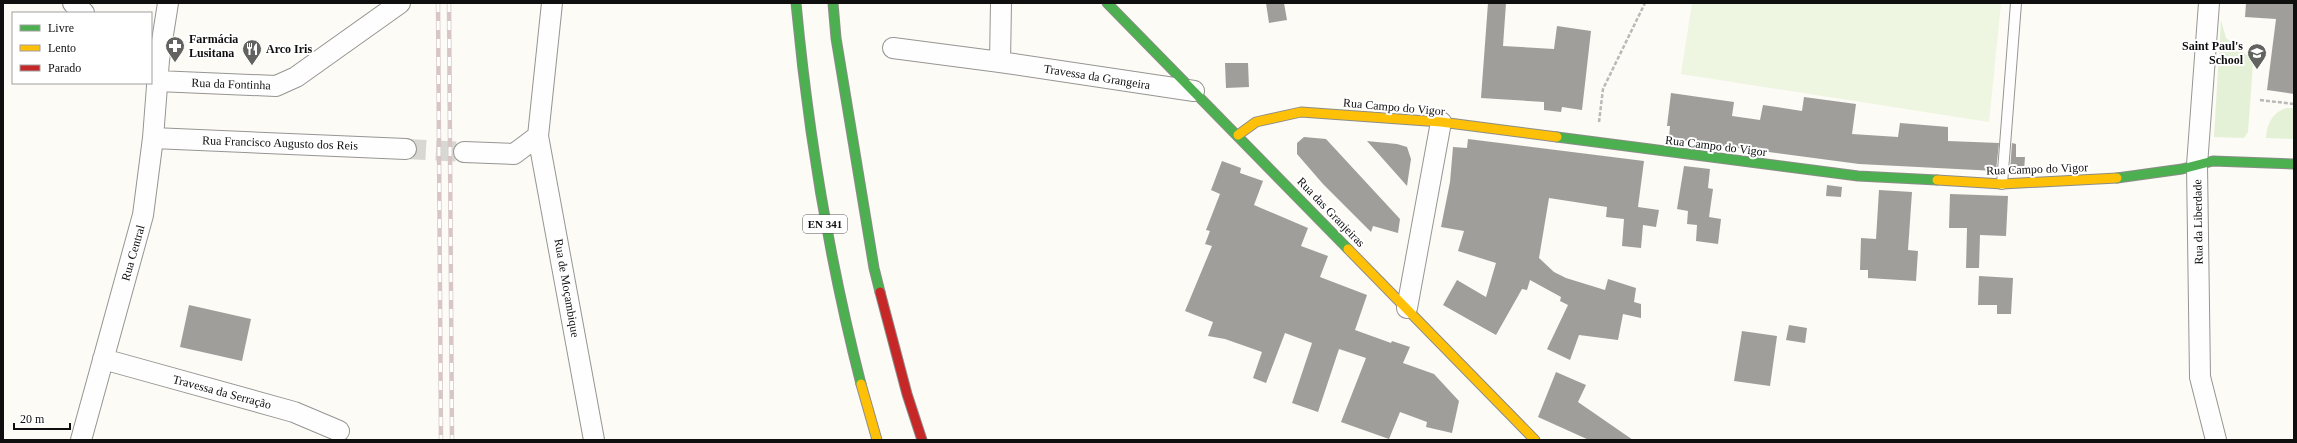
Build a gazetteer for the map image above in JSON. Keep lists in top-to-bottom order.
{
  "streets": {
    "main road": ["Rua Campo do Vigor", "Rua das Granjeiras", "EN 341"],
    "street": [
      "Travessa da Grangeira",
      "Rua da Fontinha",
      "Rua Francisco Augusto dos Reis",
      "Rua da Liberdade",
      "Rua Central",
      "Rua de Moçambique",
      "Travessa da Serração"
    ]
  },
  "crossings": [
    ["Travessa da Grangeira", "Rua das Granjeiras"],
    ["Rua da Fontinha", "Rua Central"],
    ["Rua Campo do Vigor", "Rua das Granjeiras"],
    ["Rua Campo do Vigor", "Rua da Liberdade"],
    ["Rua Francisco Augusto dos Reis", "Rua Central"],
    ["Rua Central", "Travessa da Serração"]
  ],
  "places": {
    "pharmacy": ["Farmácia Lusitana"],
    "restaurant": ["Arco Iris"],
    "school or university": ["Saint Paul's School"]
  },
  "legend": ["Livre", "Lento", "Parado"],
  "scale_bar": "20 m"
}
